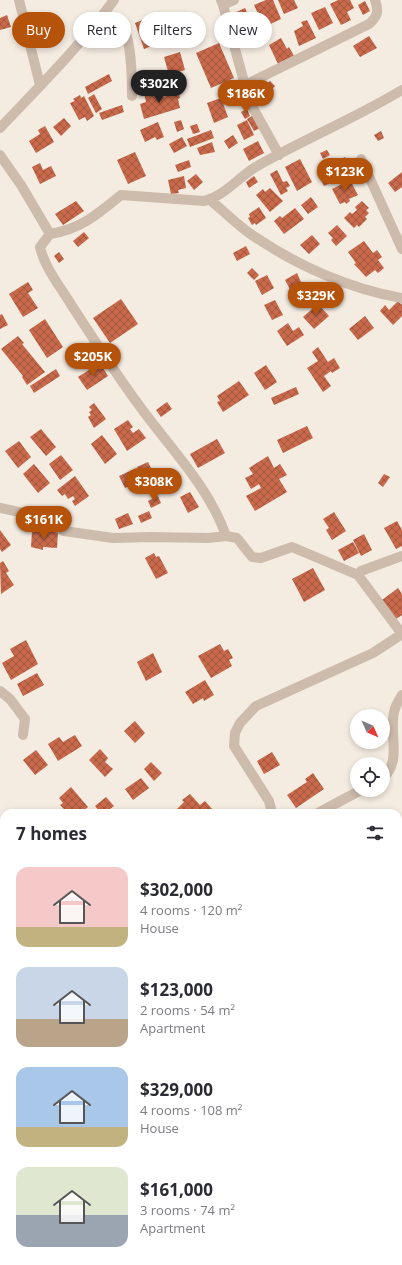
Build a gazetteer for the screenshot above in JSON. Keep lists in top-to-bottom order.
{
  "north": "bottom right",
  "page": {
    "chip": [
      "Buy",
      "Rent",
      "Filters",
      "New"
    ],
    "price": [
      "$302K",
      "$186K",
      "$123K",
      "$329K",
      "$205K",
      "$308K",
      "$161K"
    ],
    "heading": "7 homes",
    "list": [
      {
        "name": "$302,000",
        "note": "4 rooms · 120 m² · House"
      },
      {
        "name": "$123,000",
        "note": "2 rooms · 54 m² · Apartment"
      },
      {
        "name": "$329,000",
        "note": "4 rooms · 108 m² · House"
      },
      {
        "name": "$161,000",
        "note": "3 rooms · 74 m² · Apartment"
      }
    ]
  }
}
